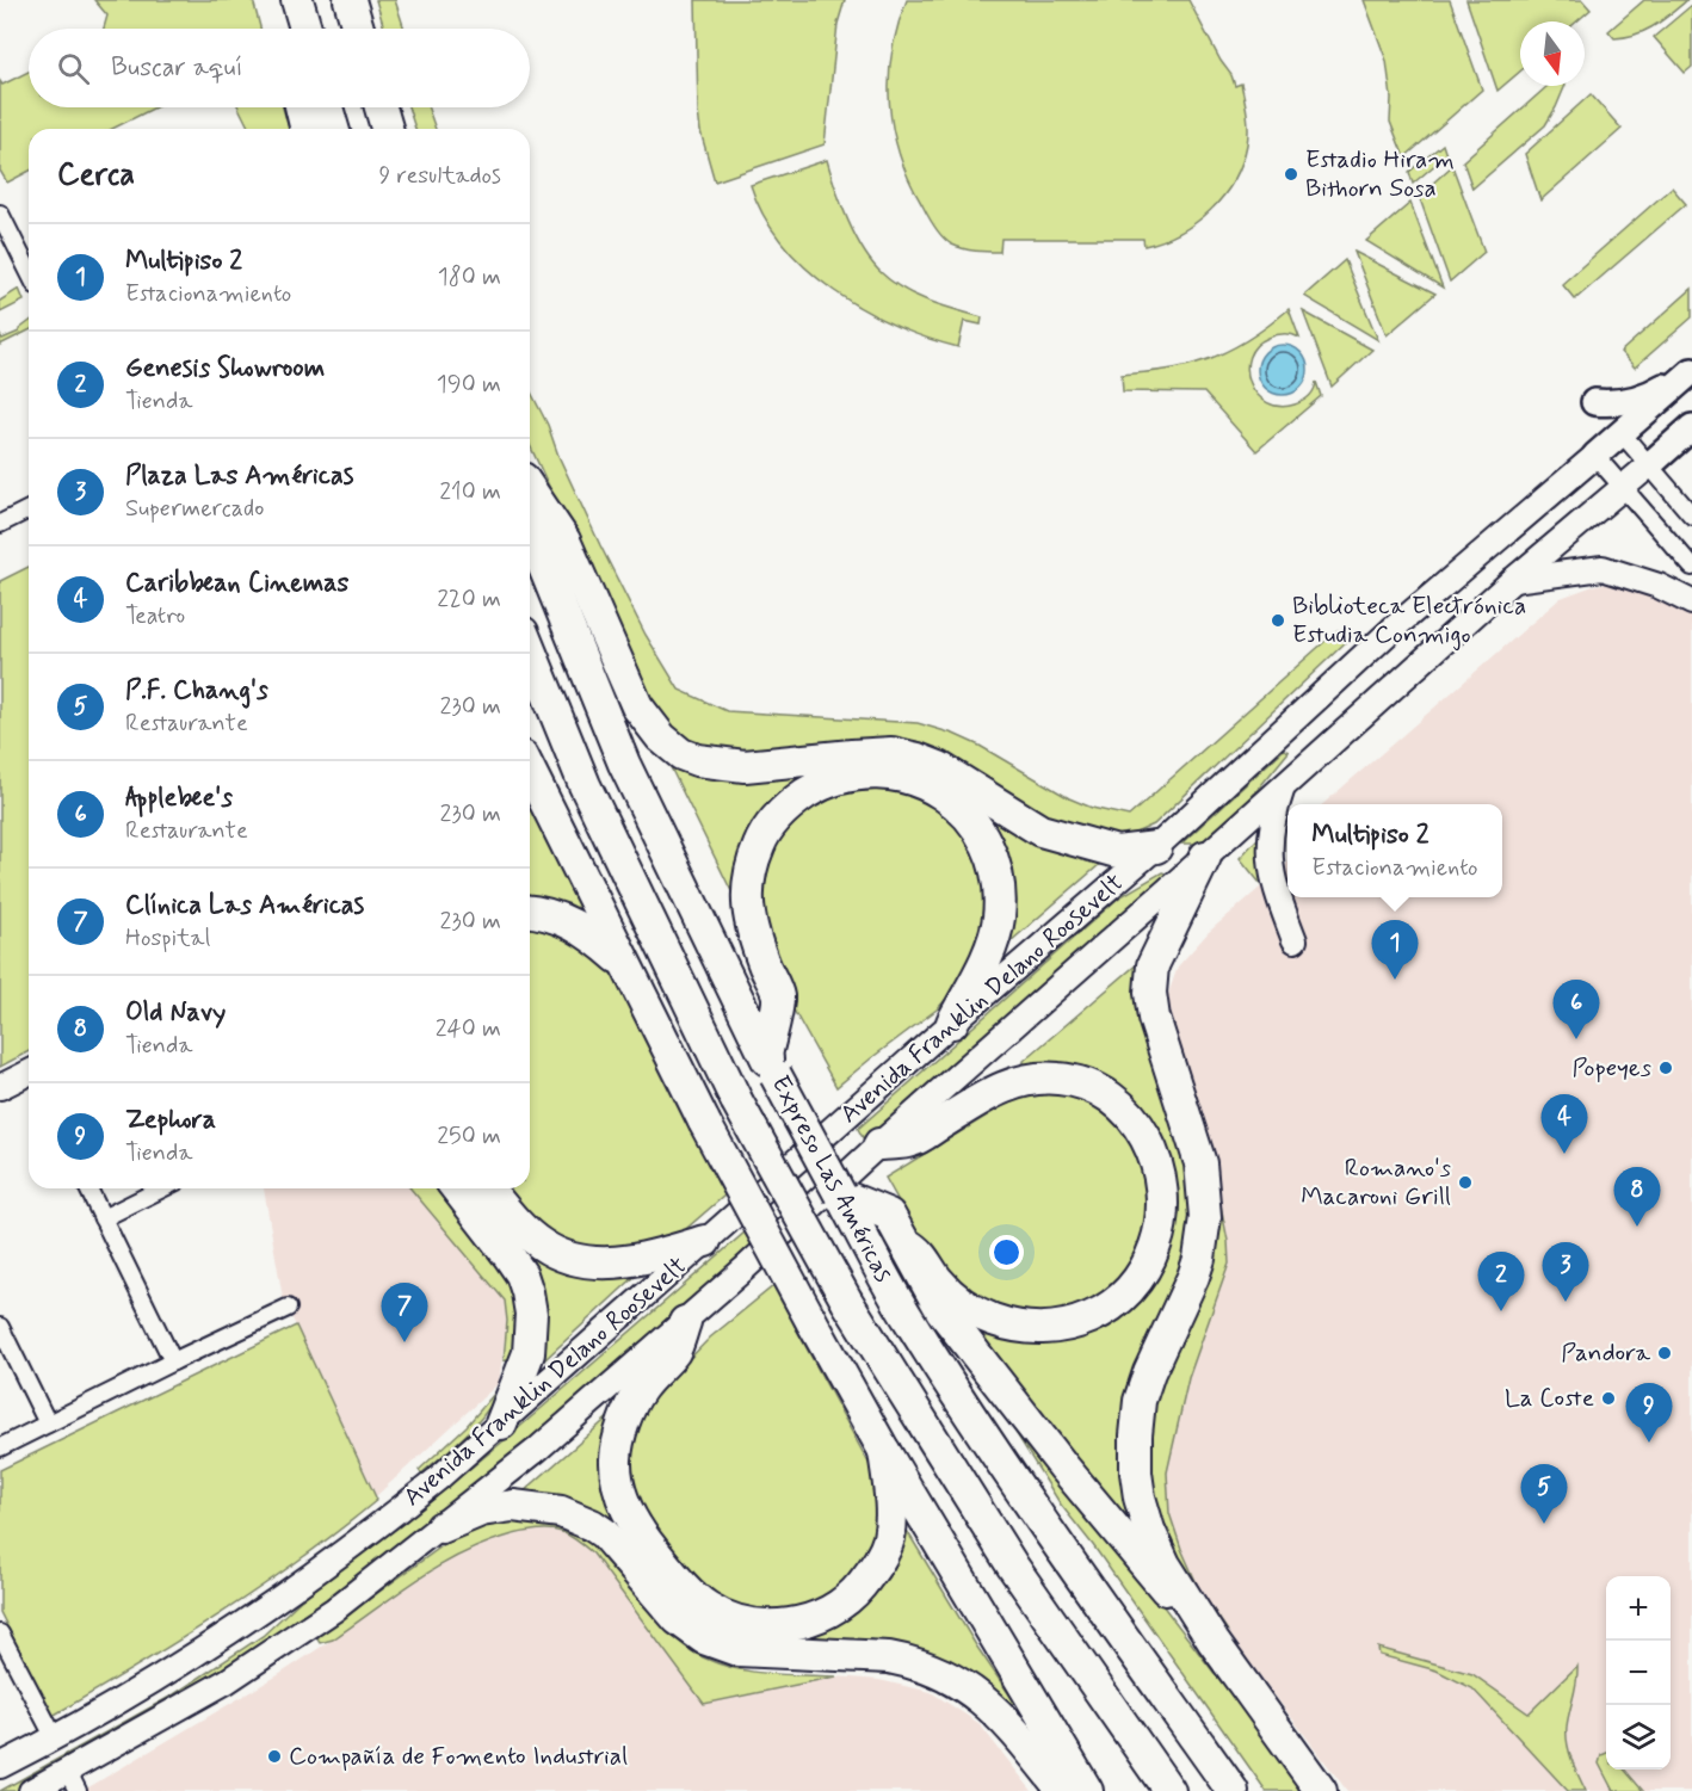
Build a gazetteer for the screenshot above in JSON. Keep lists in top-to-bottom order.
{
  "streets": {
    "highway": ["Expreso Las Américas"],
    "main road": ["Avenida Franklin Delano Roosevelt"]
  },
  "places": [
    "Estadio Hiram Bithorn Sosa",
    "Biblioteca Electrónica Estudia Conmigo",
    "Popeyes",
    "Romano's Macaroni Grill",
    "Pandora",
    "La Coste",
    "Compañía de Fomento Industrial"
  ],
  "north": "bottom",
  "page": {
    "search": "Buscar aquí",
    "heading": ["Cerca", "9 resultados"],
    "list": [
      {
        "mark": "1",
        "name": "Multipiso 2",
        "note": "Estacionamiento",
        "value": "180 m"
      },
      {
        "mark": "2",
        "name": "Genesis Showroom",
        "note": "Tienda",
        "value": "190 m"
      },
      {
        "mark": "3",
        "name": "Plaza Las Américas",
        "note": "Supermercado",
        "value": "210 m"
      },
      {
        "mark": "4",
        "name": "Caribbean Cinemas",
        "note": "Teatro",
        "value": "220 m"
      },
      {
        "mark": "5",
        "name": "P.F. Chang's",
        "note": "Restaurante",
        "value": "230 m"
      },
      {
        "mark": "6",
        "name": "Applebee's",
        "note": "Restaurante",
        "value": "230 m"
      },
      {
        "mark": "7",
        "name": "Clínica Las Américas",
        "note": "Hospital",
        "value": "230 m"
      },
      {
        "mark": "8",
        "name": "Old Navy",
        "note": "Tienda",
        "value": "240 m"
      },
      {
        "mark": "9",
        "name": "Zephora",
        "note": "Tienda",
        "value": "250 m"
      }
    ],
    "popup": ["Multipiso 2", "Estacionamiento"],
    "pins": [
      "1",
      "6",
      "4",
      "8",
      "3",
      "2",
      "7",
      "9",
      "5"
    ],
    "map_buttons": ["+", "−"]
  }
}
